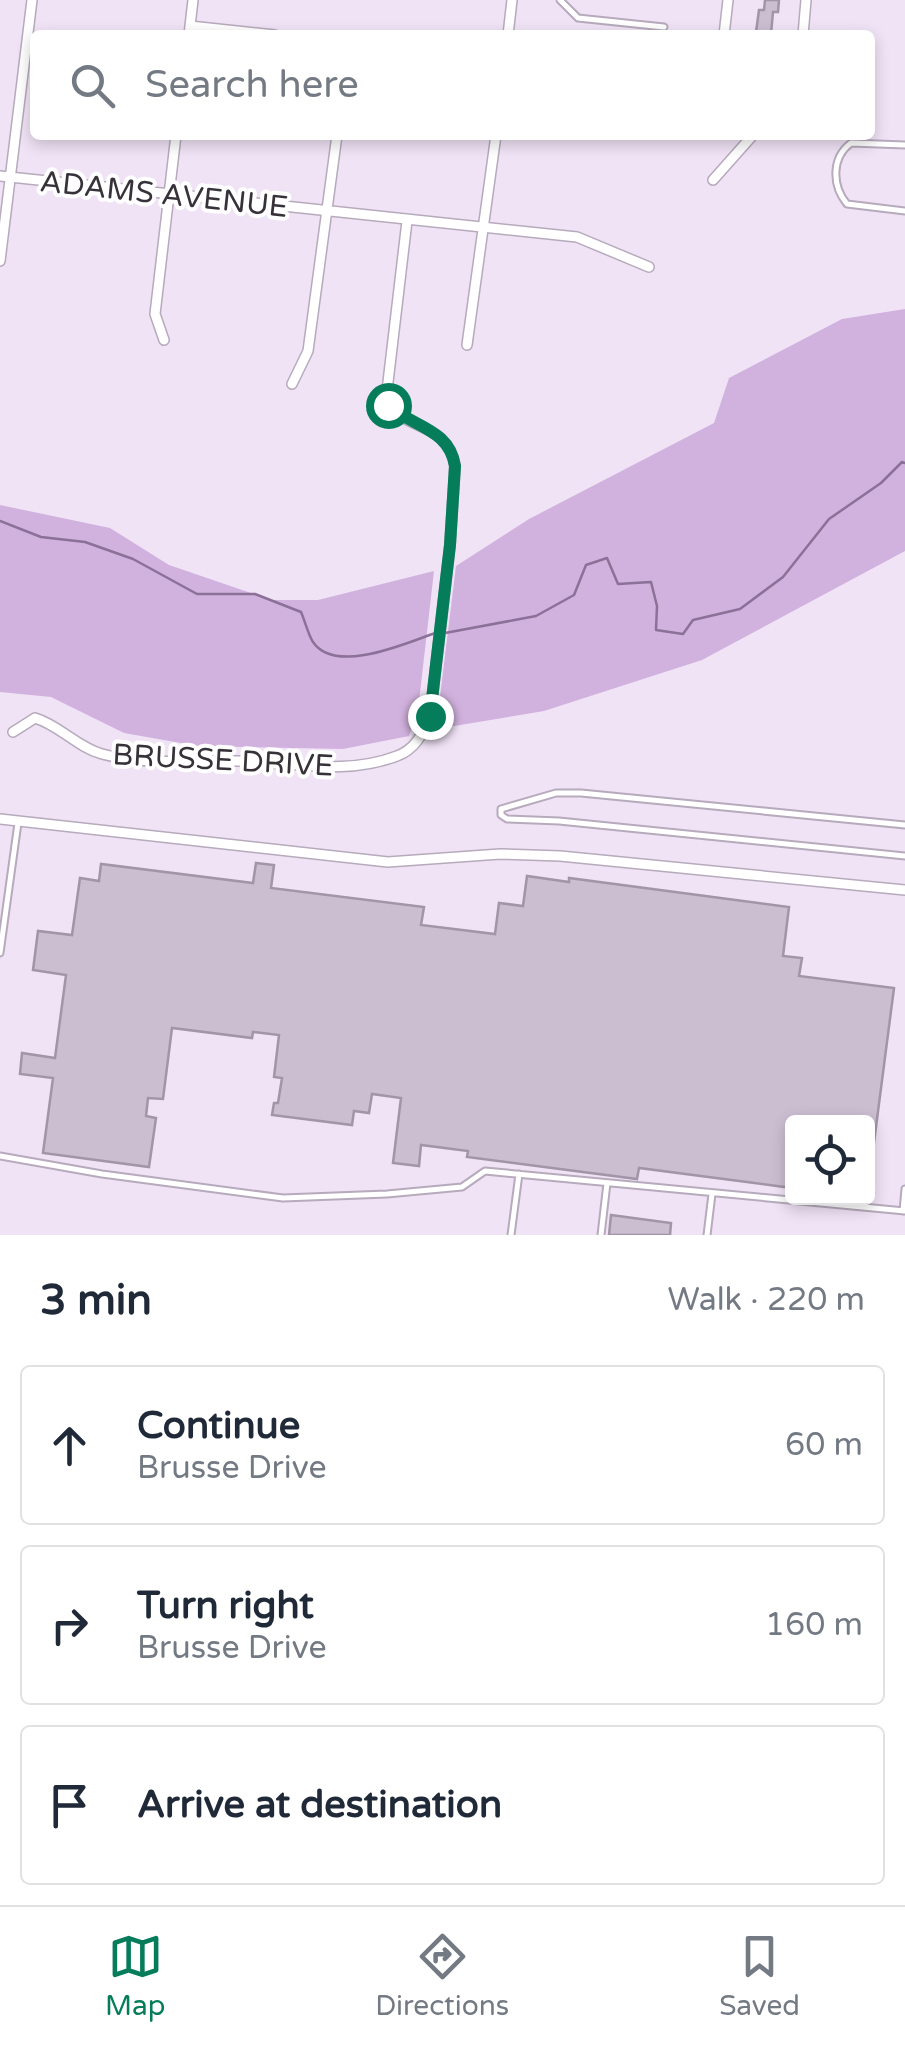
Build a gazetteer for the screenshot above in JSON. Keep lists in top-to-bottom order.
{
  "streets": {
    "street": ["ADAMS AVENUE", "BRUSSE DRIVE"]
  },
  "crossings": [
    ["ADAMS AVENUE", "BRUSSE DRIVE"]
  ],
  "page": {
    "search": "Search here",
    "heading": ["3 min", "Walk · 220 m"],
    "list": [
      ["Continue", "Brusse Drive", "60 m"],
      ["Turn right", "Brusse Drive", "160 m"],
      "Arrive at destination"
    ],
    "nav": ["Map", "Directions", "Saved"]
  }
}
